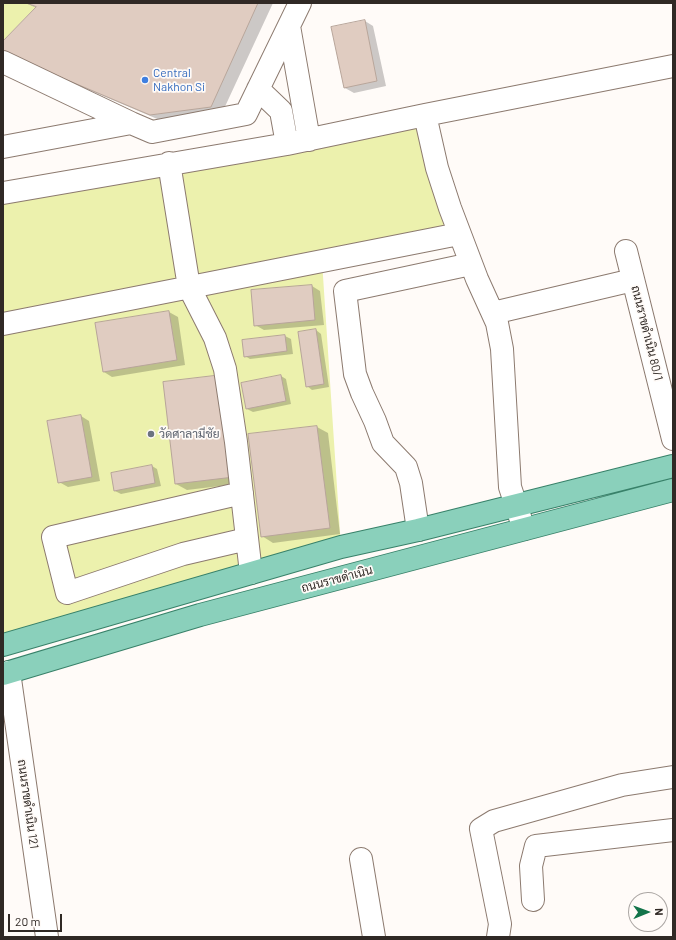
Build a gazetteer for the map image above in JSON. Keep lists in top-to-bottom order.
{
  "streets": {
    "main road": ["ถนนราขดำเนิน"],
    "street": ["ถนนราขดำเนิน 80/1", "ถนนราขดำเนิน 121"]
  },
  "crossings": [
    ["ถนนราขดำเนิน", "ถนนราขดำเนิน 121"]
  ],
  "places": ["Central Nakhon Si", "วัดศาลามีชัย"],
  "scale_bar": "20 m",
  "north": "right"
}
